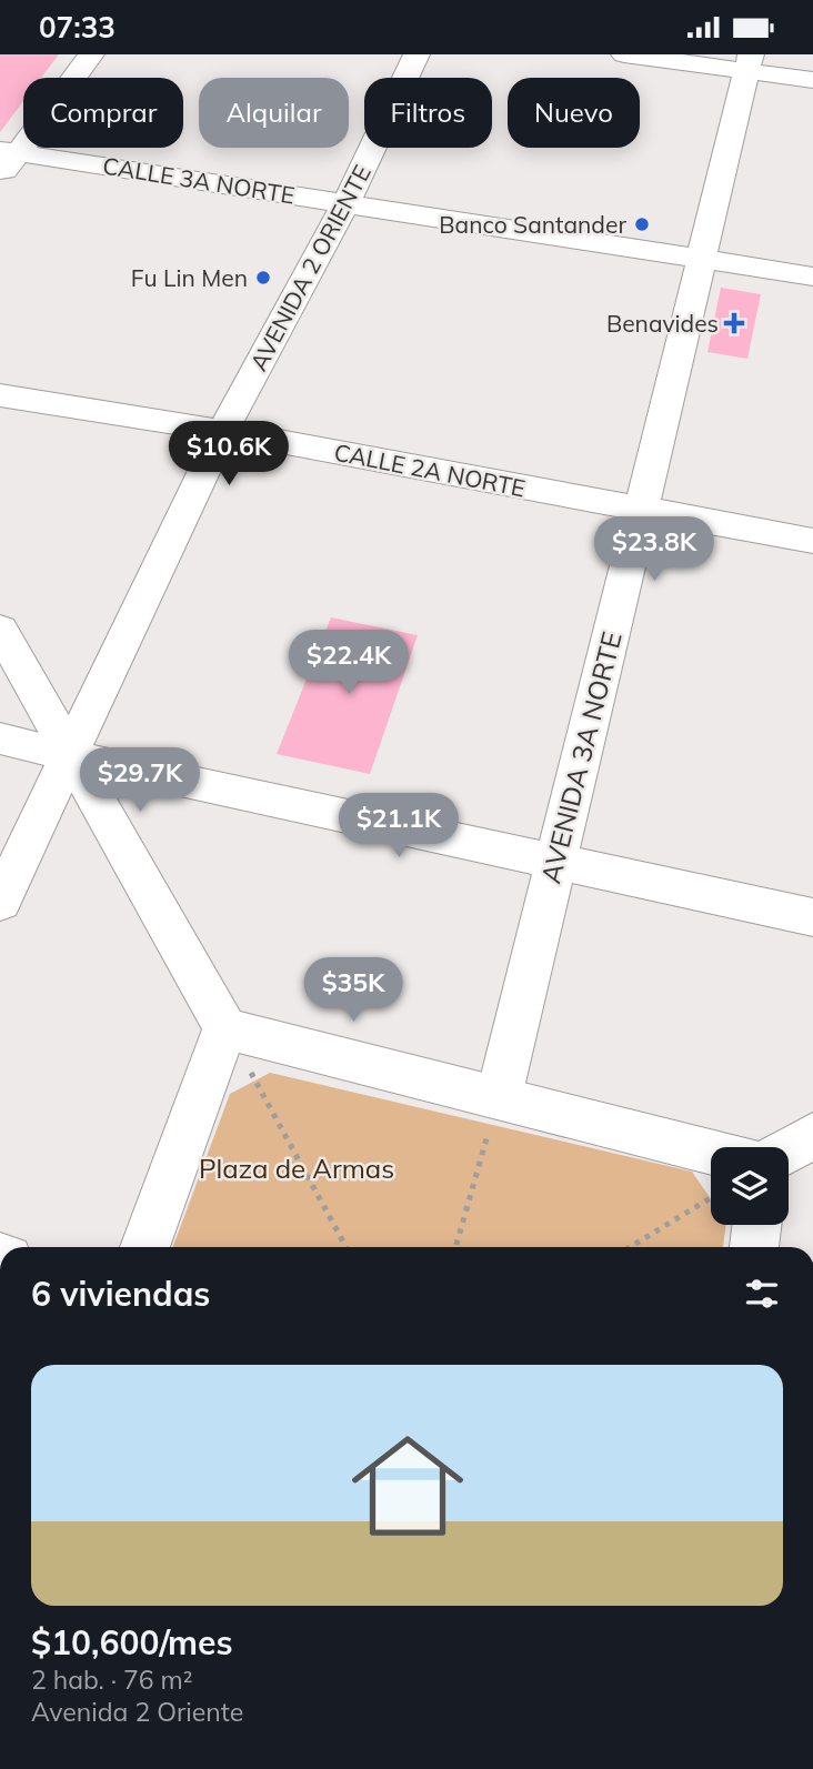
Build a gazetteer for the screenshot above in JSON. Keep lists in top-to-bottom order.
{
  "streets": {
    "street": [
      "CALLE 3A NORTE",
      "AVENIDA 2 ORIENTE",
      "CALLE 2A NORTE",
      "AVENIDA 3A NORTE"
    ]
  },
  "crossings": [
    ["CALLE 3A NORTE", "AVENIDA 2 ORIENTE"],
    ["CALLE 3A NORTE", "AVENIDA 3A NORTE"],
    ["AVENIDA 2 ORIENTE", "CALLE 2A NORTE"],
    ["CALLE 2A NORTE", "AVENIDA 3A NORTE"]
  ],
  "parks": ["Plaza de Armas"],
  "places": {
    "other": ["Banco Santander", "Fu Lin Men"],
    "health": ["Benavides"]
  },
  "page": {
    "status": "07:33",
    "chip": [
      "Comprar",
      "Alquilar",
      "Filtros",
      "Nuevo"
    ],
    "price": [
      "$10.6K",
      "$23.8K",
      "$22.4K",
      "$29.7K",
      "$21.1K",
      "$35K"
    ],
    "heading": "6 viviendas",
    "list": [
      {
        "name": "$10,600/mes",
        "note": "2 hab. · 76 m² · Avenida 2 Oriente"
      }
    ]
  }
}
